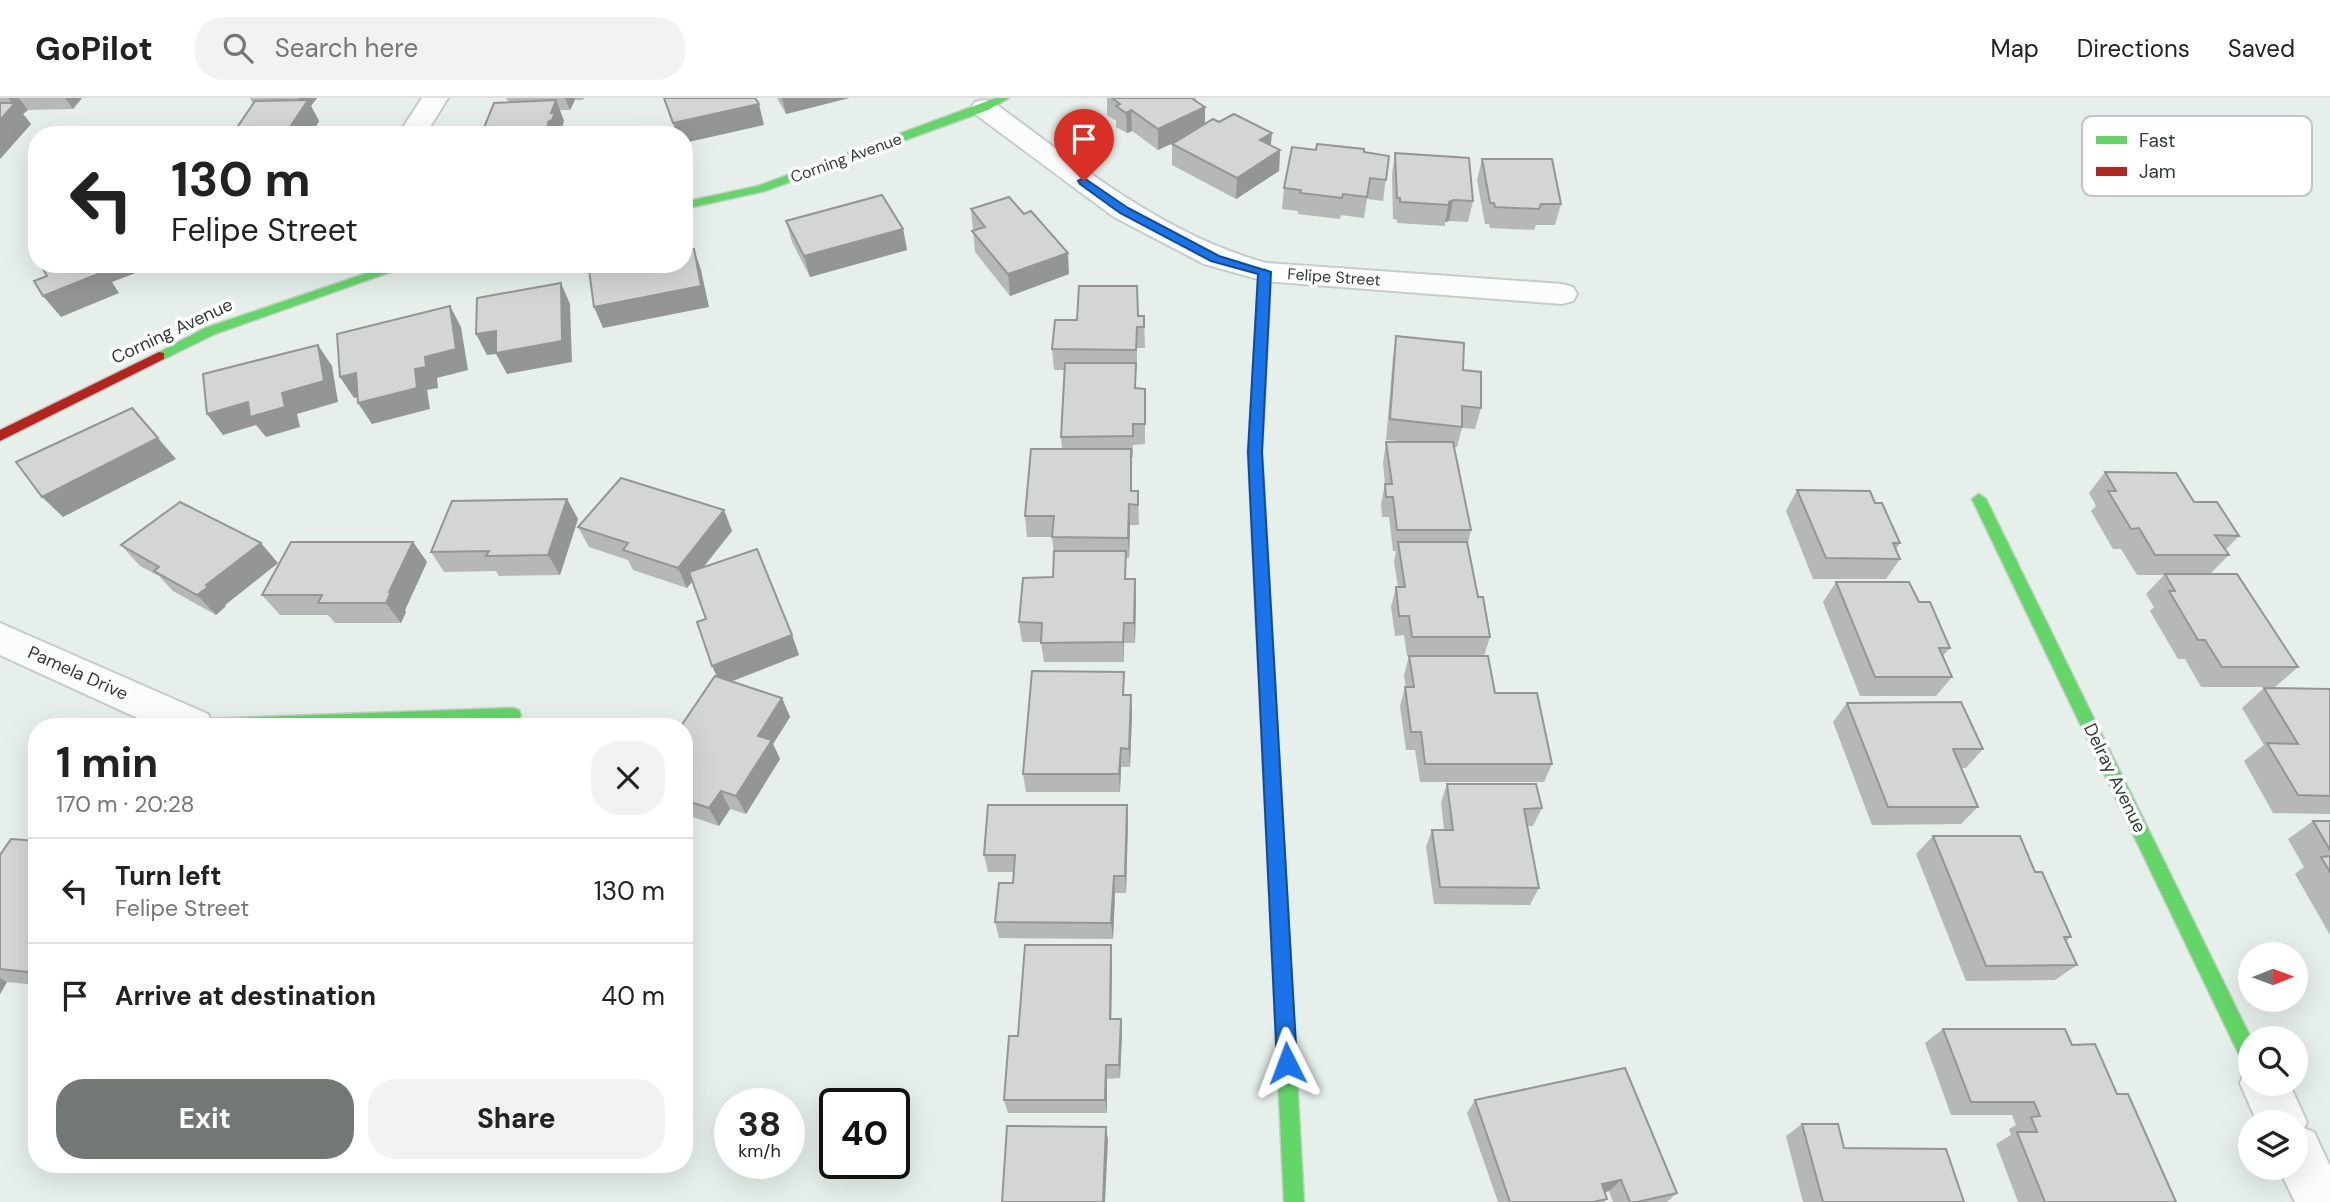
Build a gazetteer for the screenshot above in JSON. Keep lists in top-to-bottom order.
{
  "streets": {
    "street": [
      "Corning Avenue",
      "Felipe Street",
      "Pamela Drive",
      "Delray Avenue"
    ]
  },
  "crossings": [
    ["Corning Avenue", "Felipe Street"]
  ],
  "legend": ["Fast", "Jam"],
  "north": "right",
  "page": {
    "header": "GoPilot",
    "search": "Search here",
    "nav": ["Map", "Directions", "Saved"],
    "turn": ["130 m", "Felipe Street"],
    "heading": ["1 min", "170 m · 20:28"],
    "list": [
      {
        "name": "Turn left",
        "note": "Felipe Street",
        "value": "130 m"
      },
      {
        "name": "Arrive at destination",
        "value": "40 m"
      }
    ],
    "buttons": ["Exit", "Share"],
    "speed": "38 km/h",
    "limit": "40"
  }
}
